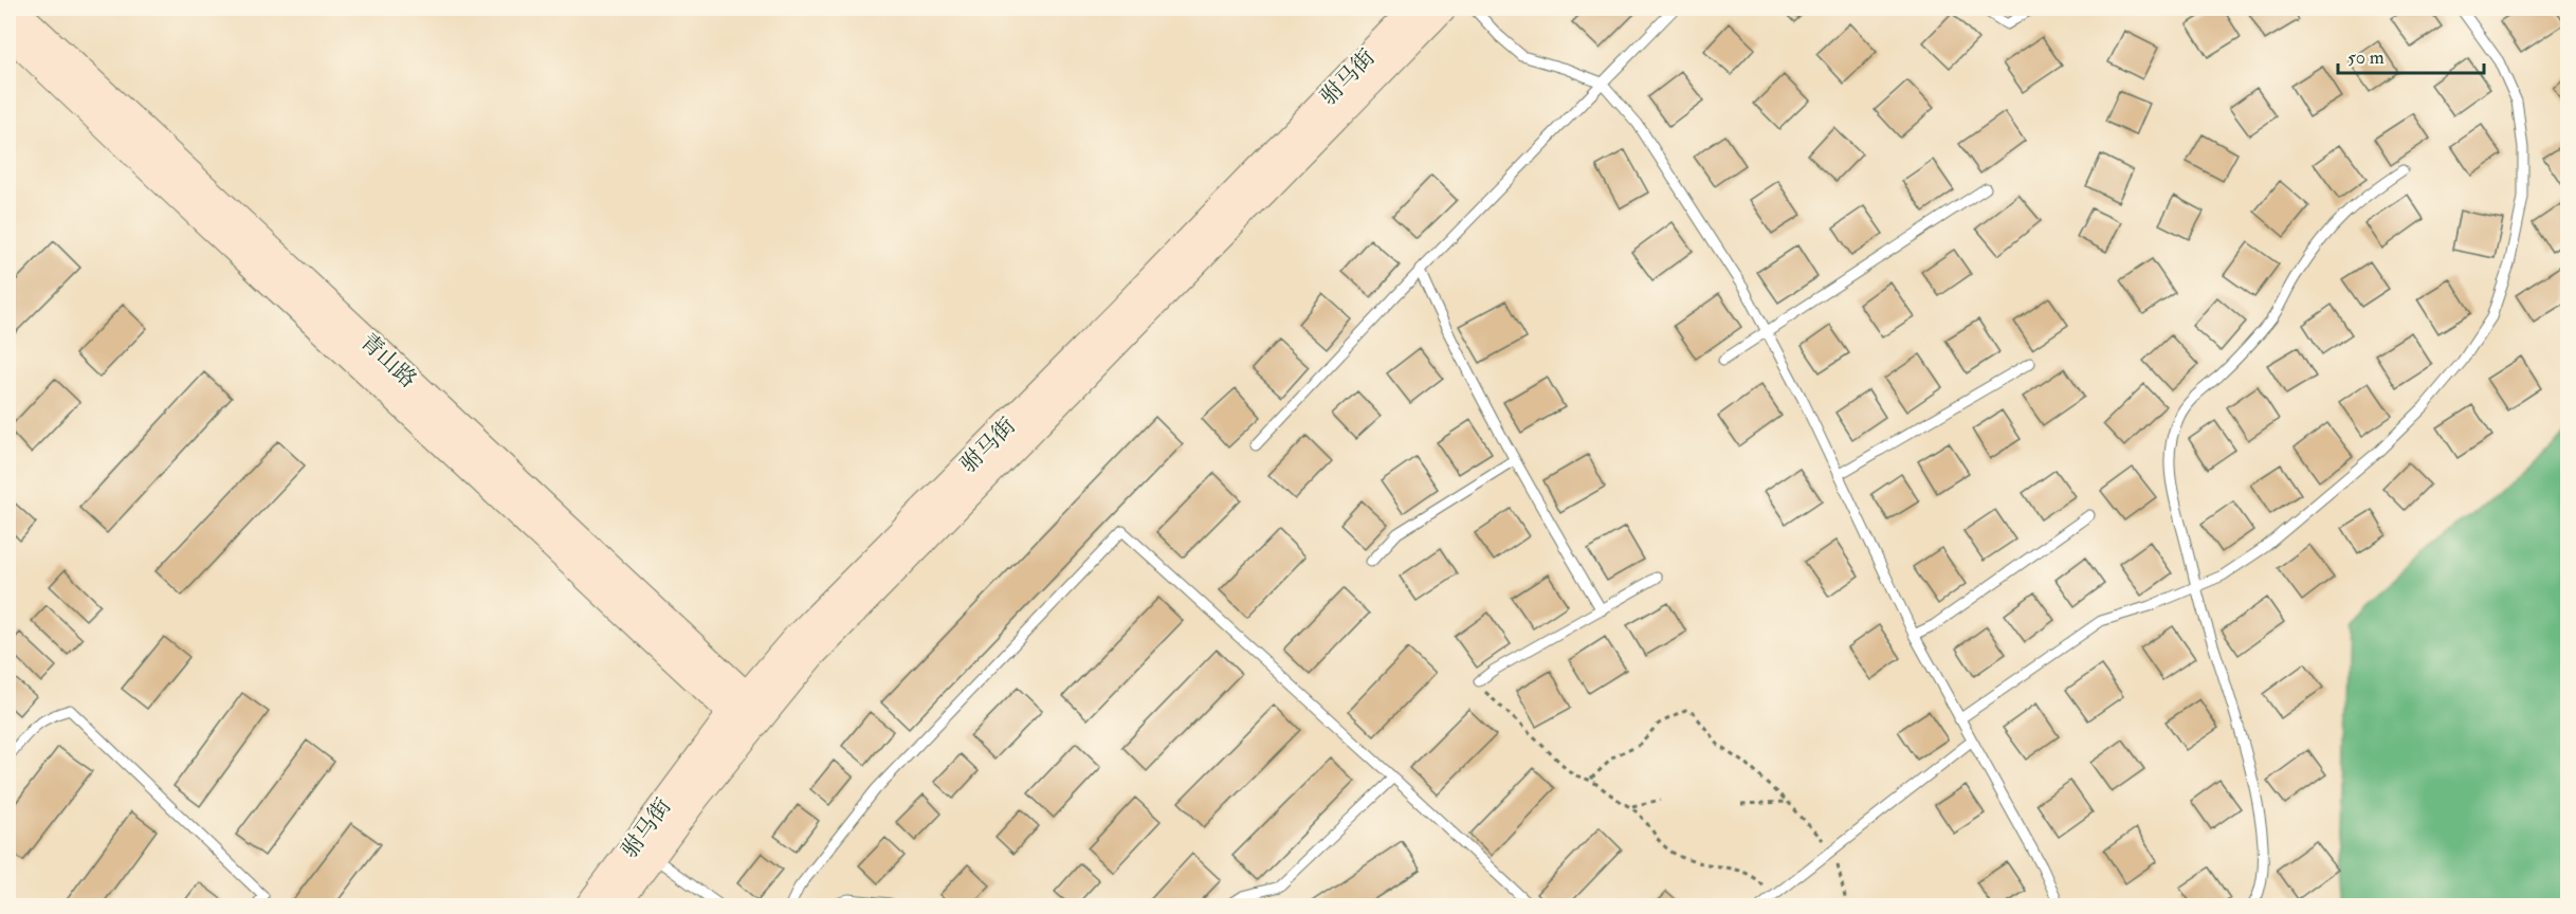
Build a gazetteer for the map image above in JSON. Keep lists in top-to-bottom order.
{
  "streets": {
    "main road": ["驸马街", "青山路"]
  },
  "crossings": [
    ["驸马街", "青山路"]
  ],
  "scale_bar": "50 m"
}
